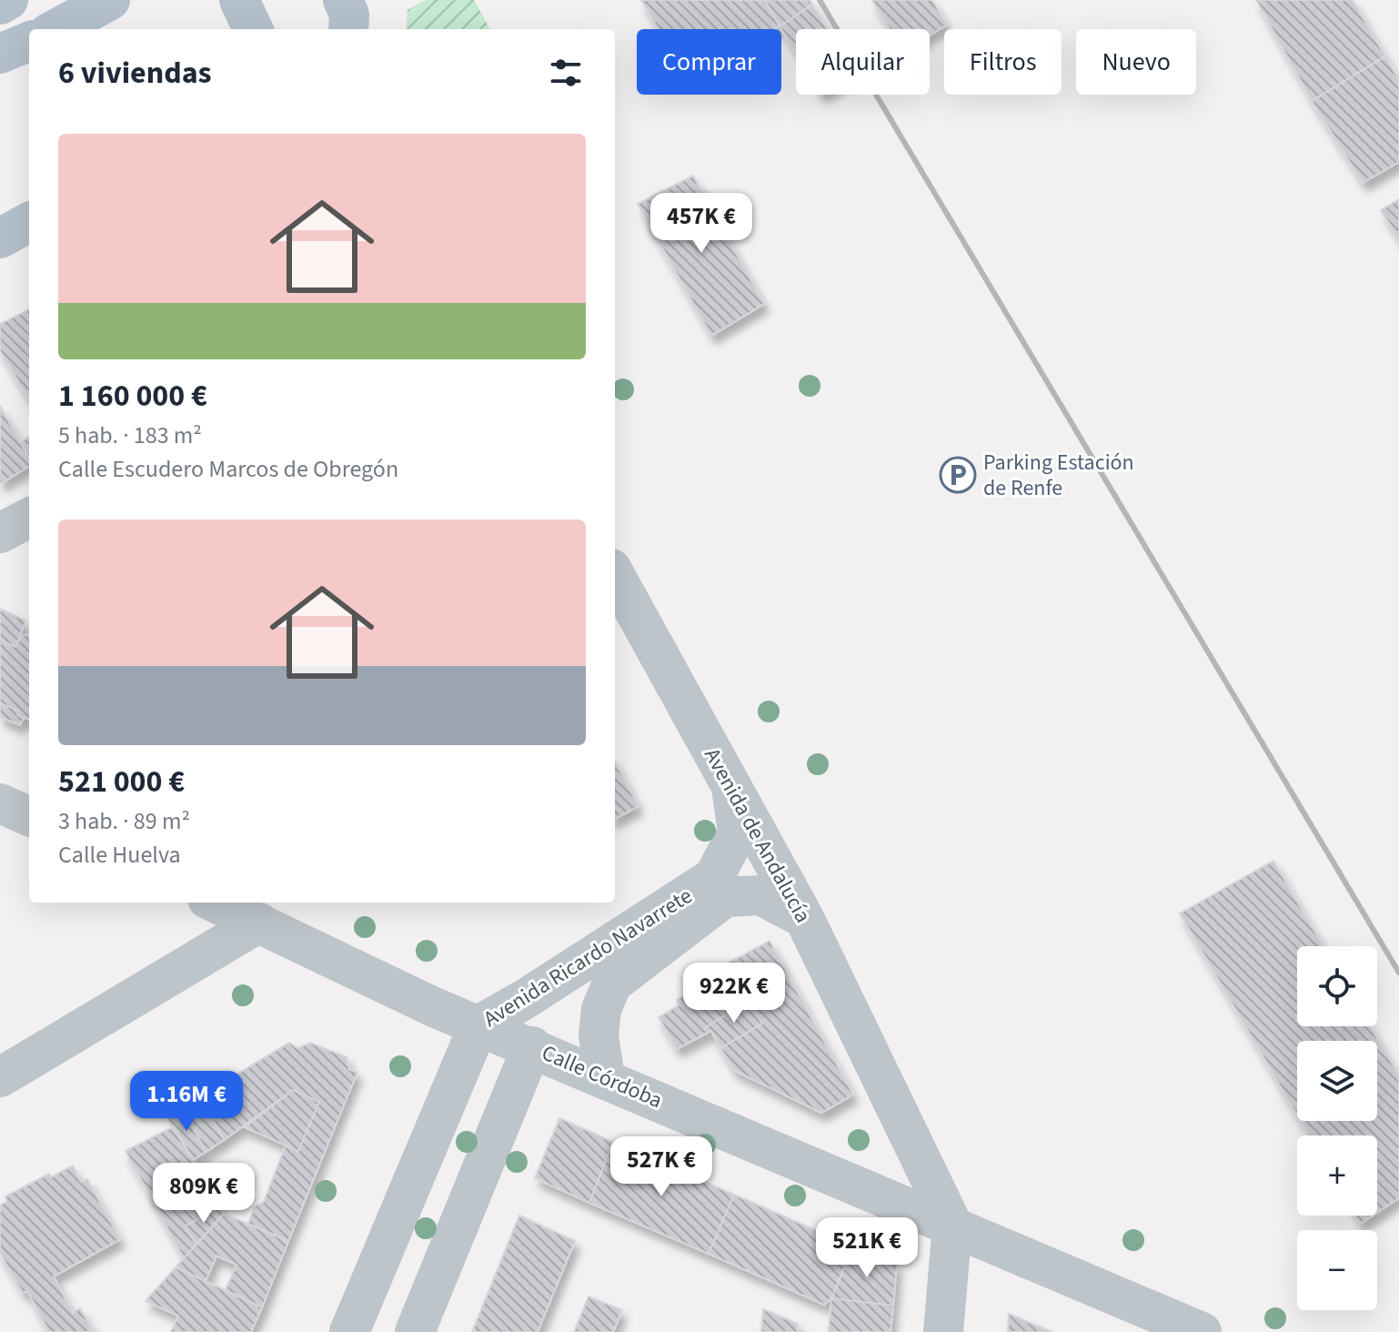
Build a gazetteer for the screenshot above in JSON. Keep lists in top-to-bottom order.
{
  "streets": {
    "street": ["Avenida de Andalucía", "Avenida Ricardo Navarrete", "Calle Córdoba"]
  },
  "crossings": [
    ["Avenida de Andalucía", "Avenida Ricardo Navarrete"],
    ["Avenida de Andalucía", "Calle Córdoba"],
    ["Avenida Ricardo Navarrete", "Calle Córdoba"]
  ],
  "places": {
    "parking": ["Parking Estación de Renfe"]
  },
  "page": {
    "chip": [
      "Comprar",
      "Alquilar",
      "Filtros",
      "Nuevo"
    ],
    "heading": "6 viviendas",
    "list": [
      {
        "name": "1 160 000 €",
        "note": "5 hab. · 183 m² · Calle Escudero Marcos de Obregón"
      },
      {
        "name": "521 000 €",
        "note": "3 hab. · 89 m² · Calle Huelva"
      }
    ],
    "price": [
      "457K €",
      "922K €",
      "1.16M €",
      "527K €",
      "809K €",
      "521K €"
    ],
    "map_buttons": ["+", "−"]
  }
}
